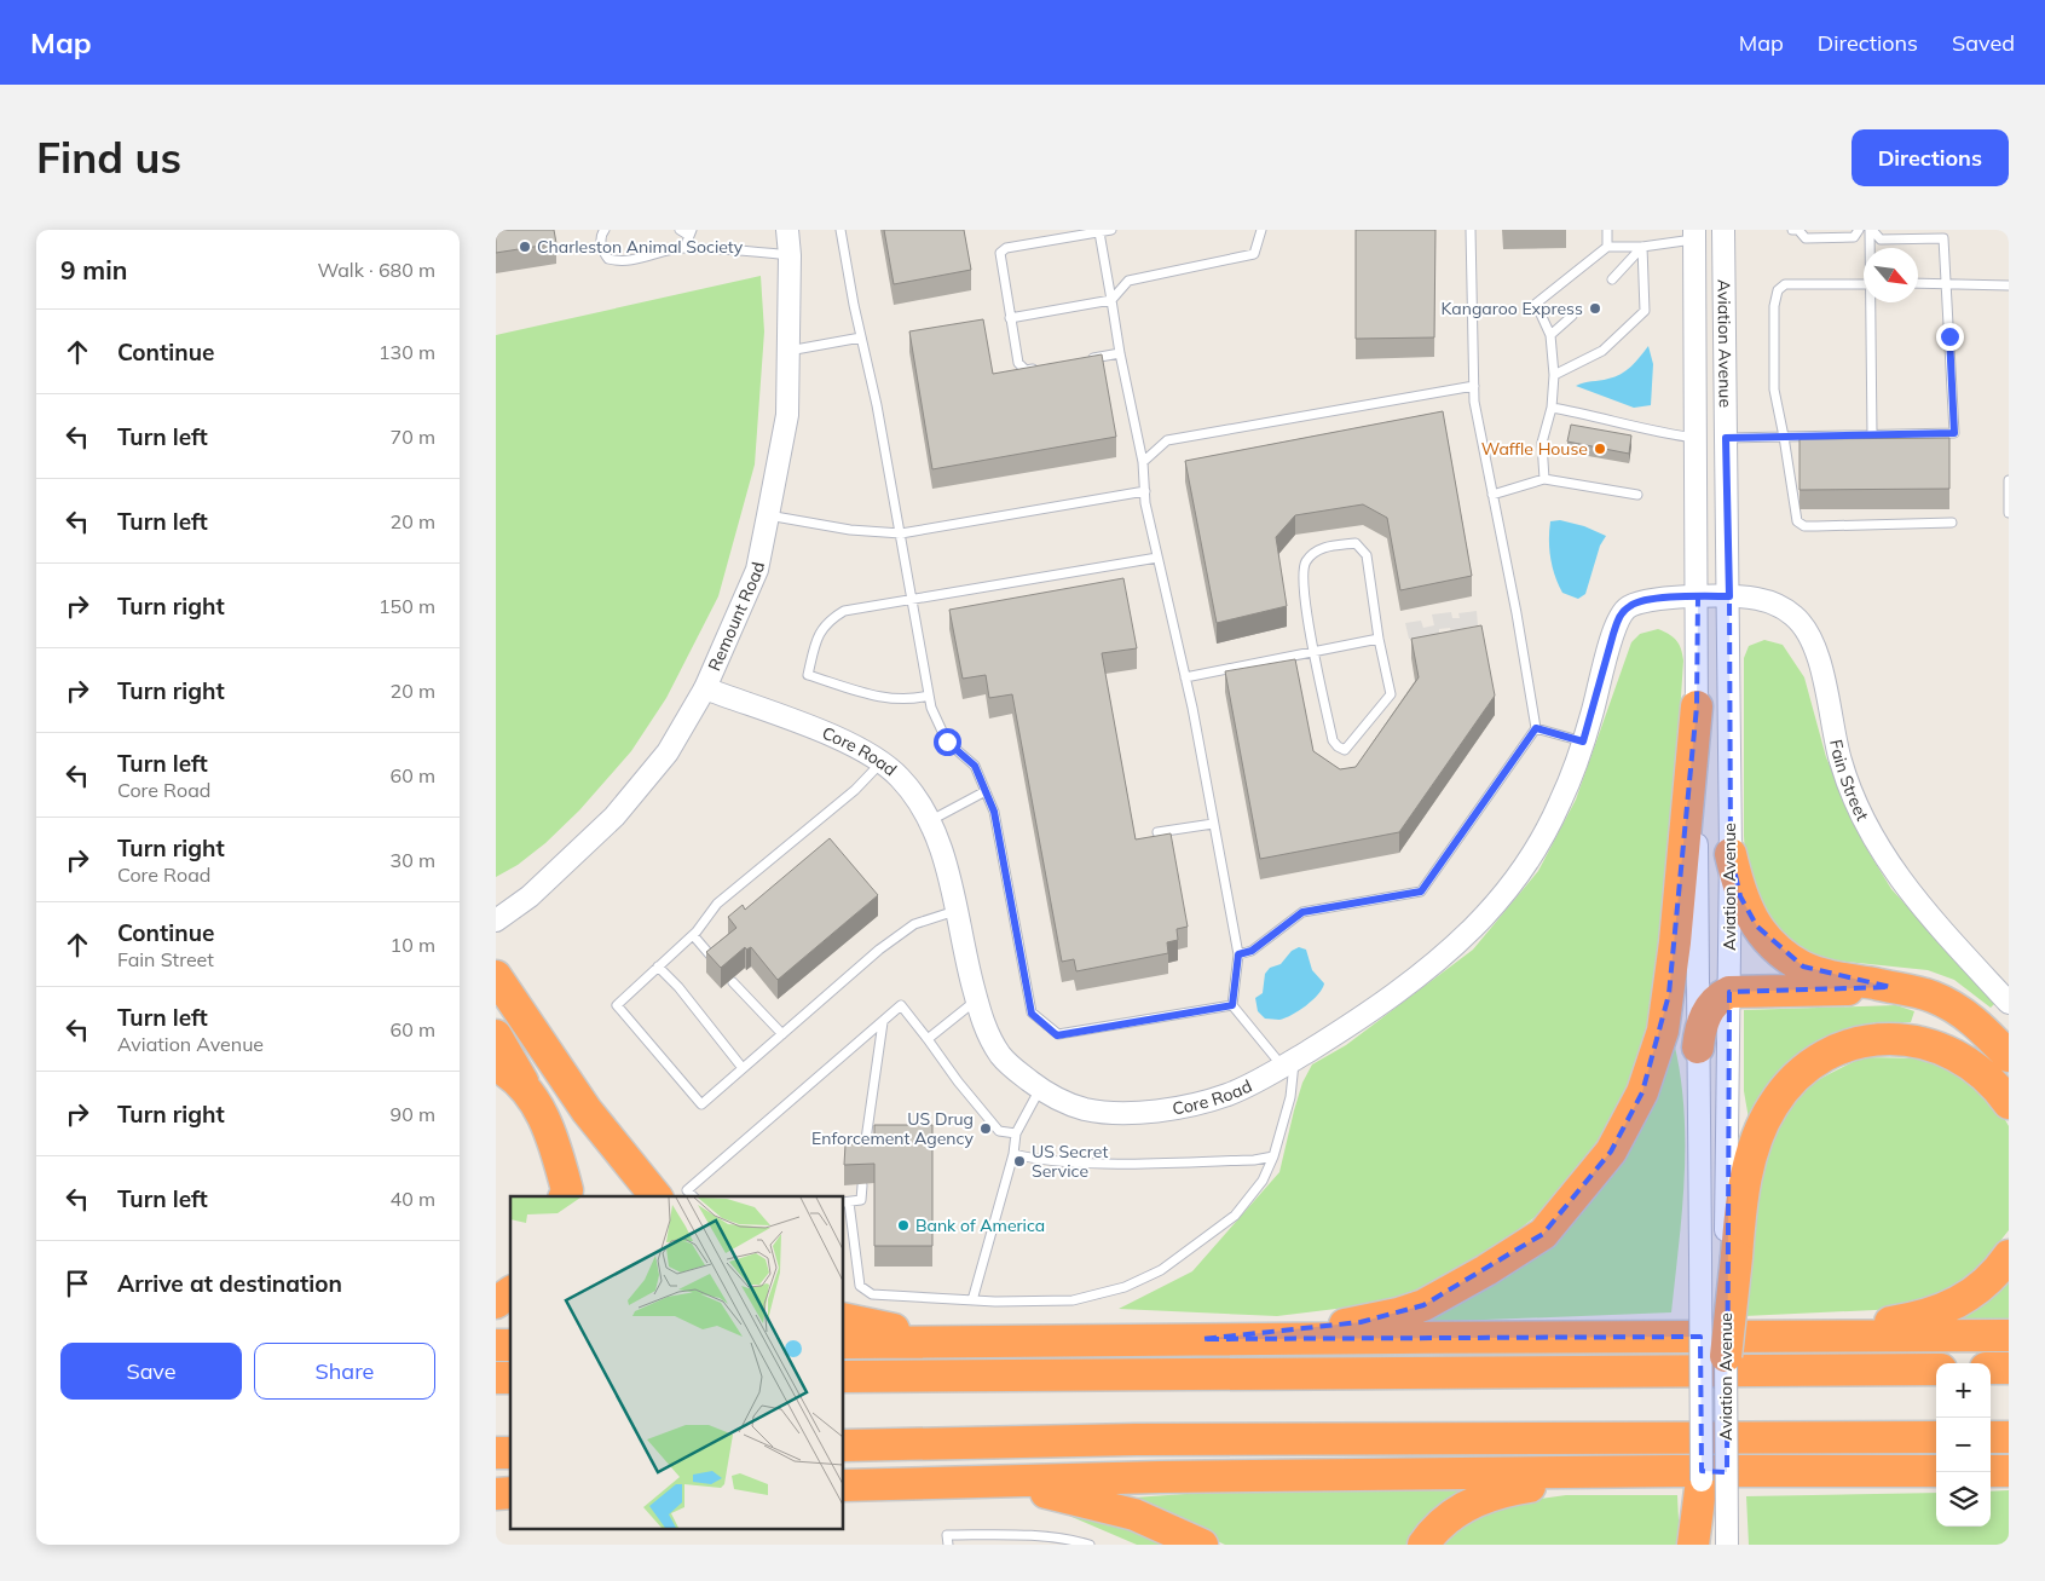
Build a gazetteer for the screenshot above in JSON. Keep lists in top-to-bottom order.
{
  "streets": {
    "street": [
      "Aviation Avenue",
      "Remount Road",
      "Core Road",
      "Fain Street"
    ]
  },
  "crossings": [
    ["Aviation Avenue", "Core Road"],
    ["Aviation Avenue", "Fain Street"],
    ["Remount Road", "Core Road"],
    ["Core Road", "Fain Street"]
  ],
  "places": [
    "Charleston Animal Society",
    "Kangaroo Express",
    "Waffle House",
    "US Drug Enforcement Agency",
    "US Secret Service",
    "Bank of America"
  ],
  "north": "bottom right",
  "page": {
    "header": "Map",
    "nav": ["Map", "Directions", "Saved"],
    "buttons": [
      "Directions",
      ["Save", "Share"]
    ],
    "title": "Find us",
    "heading": ["9 min", "Walk · 680 m"],
    "list": [
      ["Continue", "130 m"],
      ["Turn left", "70 m"],
      ["Turn left", "20 m"],
      ["Turn right", "150 m"],
      ["Turn right", "20 m"],
      ["Turn left", "Core Road", "60 m"],
      ["Turn right", "Core Road", "30 m"],
      ["Continue", "Fain Street", "10 m"],
      ["Turn left", "Aviation Avenue", "60 m"],
      ["Turn right", "90 m"],
      ["Turn left", "40 m"],
      "Arrive at destination"
    ],
    "map_buttons": ["+", "−"]
  }
}
